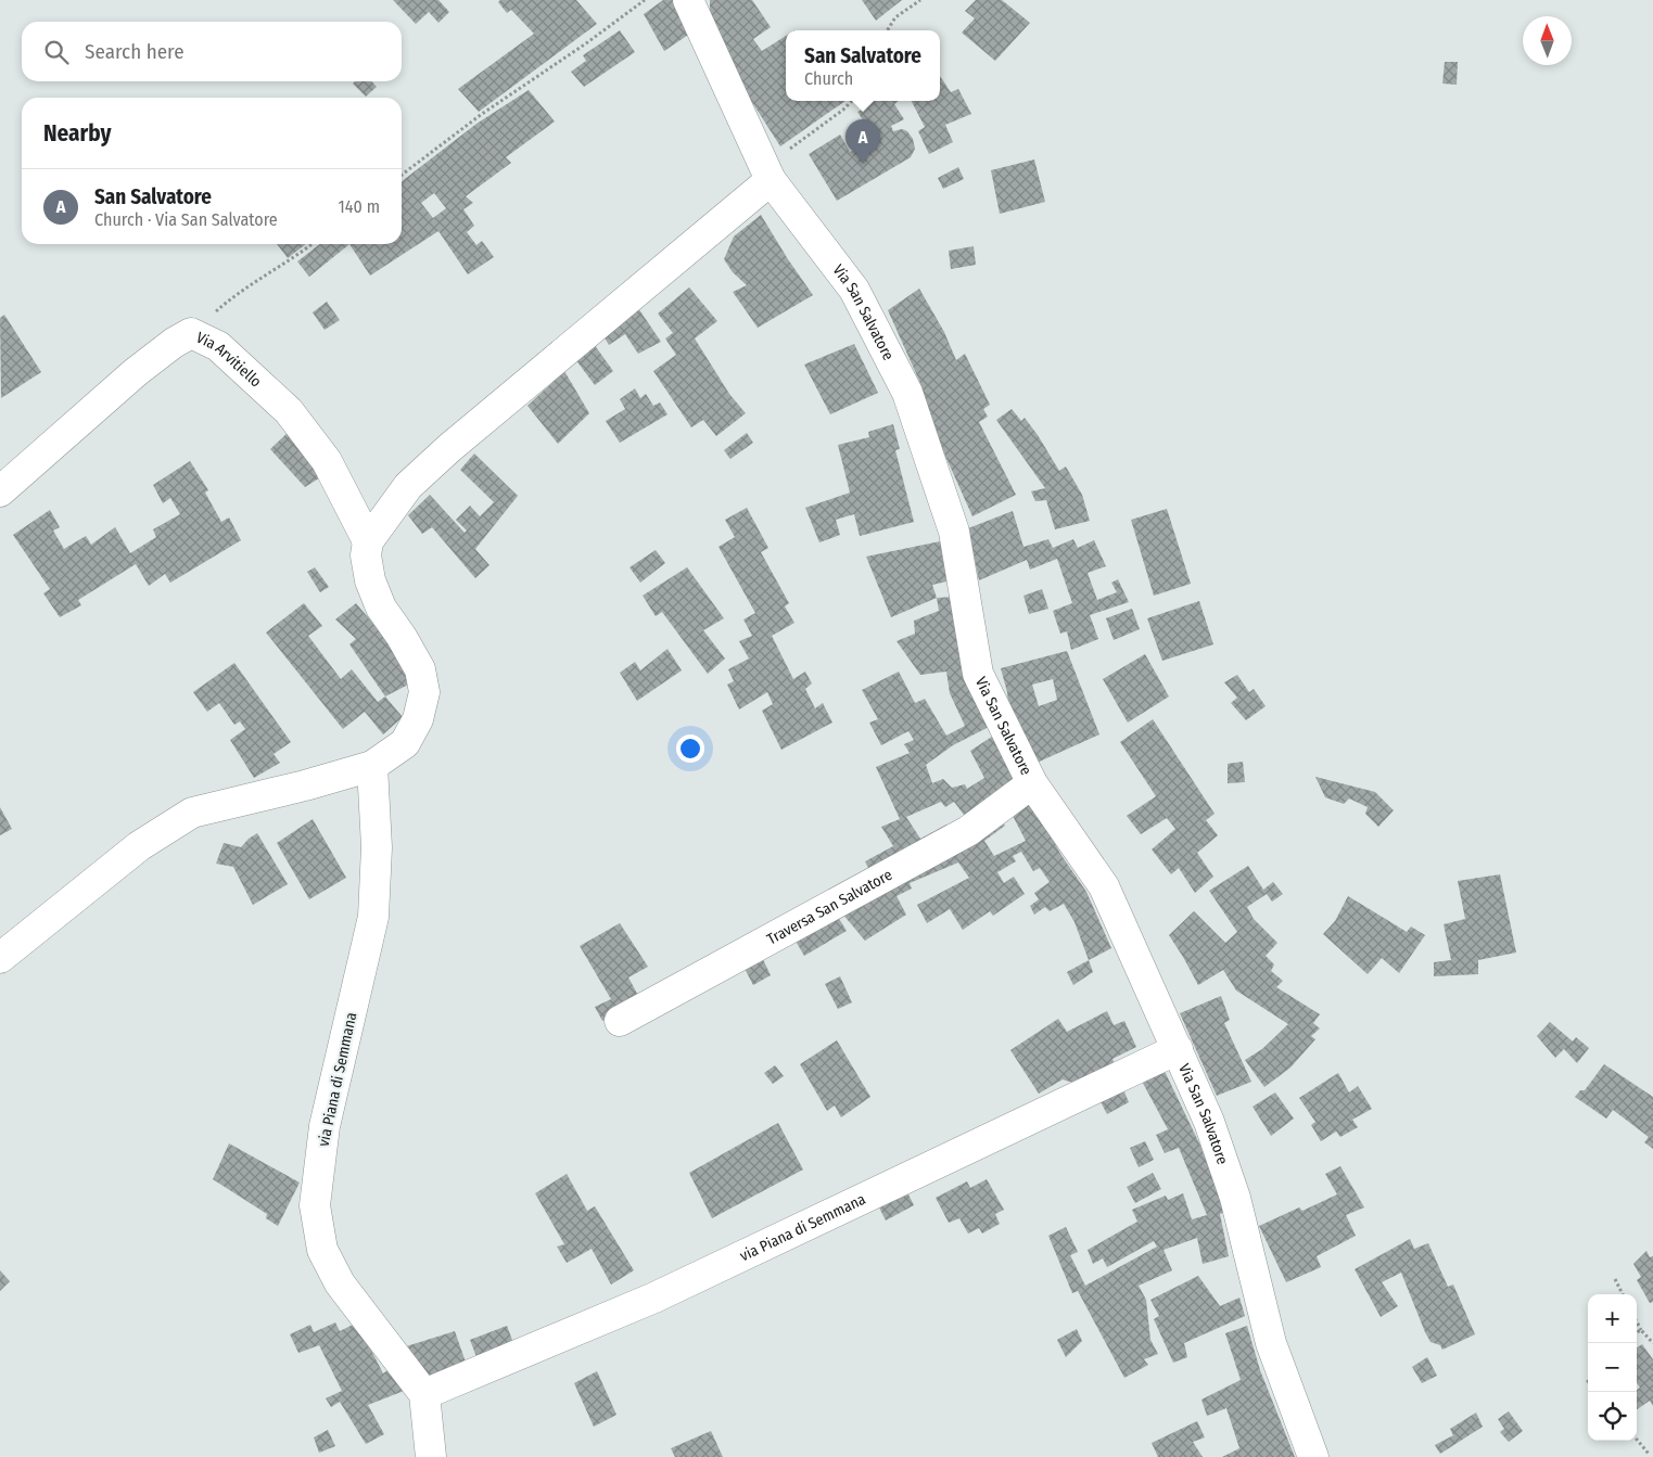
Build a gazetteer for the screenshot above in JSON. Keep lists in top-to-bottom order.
{
  "streets": {
    "street": [
      "Via San Salvatore",
      "Via Arvitiello",
      "Traversa San Salvatore",
      "via Piana di Semmana"
    ]
  },
  "crossings": [
    ["Via San Salvatore", "Traversa San Salvatore"],
    ["Via San Salvatore", "via Piana di Semmana"]
  ],
  "north": "top",
  "page": {
    "search": "Search here",
    "popup": ["San Salvatore", "Church"],
    "heading": "Nearby",
    "pins": "A",
    "list": [
      {
        "mark": "A",
        "name": "San Salvatore",
        "note": "Church · Via San Salvatore",
        "value": "140 m"
      }
    ],
    "map_buttons": ["+", "−"]
  }
}
